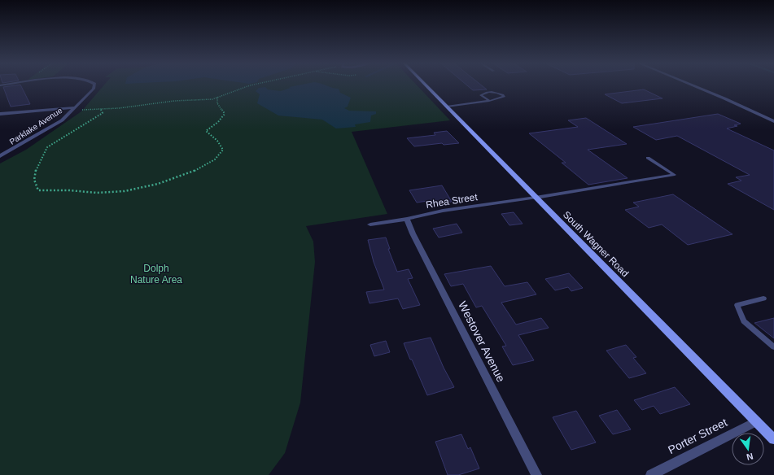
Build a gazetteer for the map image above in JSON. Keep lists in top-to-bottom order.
{
  "streets": {
    "main road": ["South Wagner Road"],
    "street": [
      "Parklake Avenue",
      "Rhea Street",
      "Westover Avenue",
      "Porter Street"
    ]
  },
  "crossings": [
    ["Rhea Street", "South Wagner Road"],
    ["Rhea Street", "Westover Avenue"],
    ["South Wagner Road", "Porter Street"]
  ],
  "parks": ["Dolph Nature Area"],
  "north": "bottom"
}
